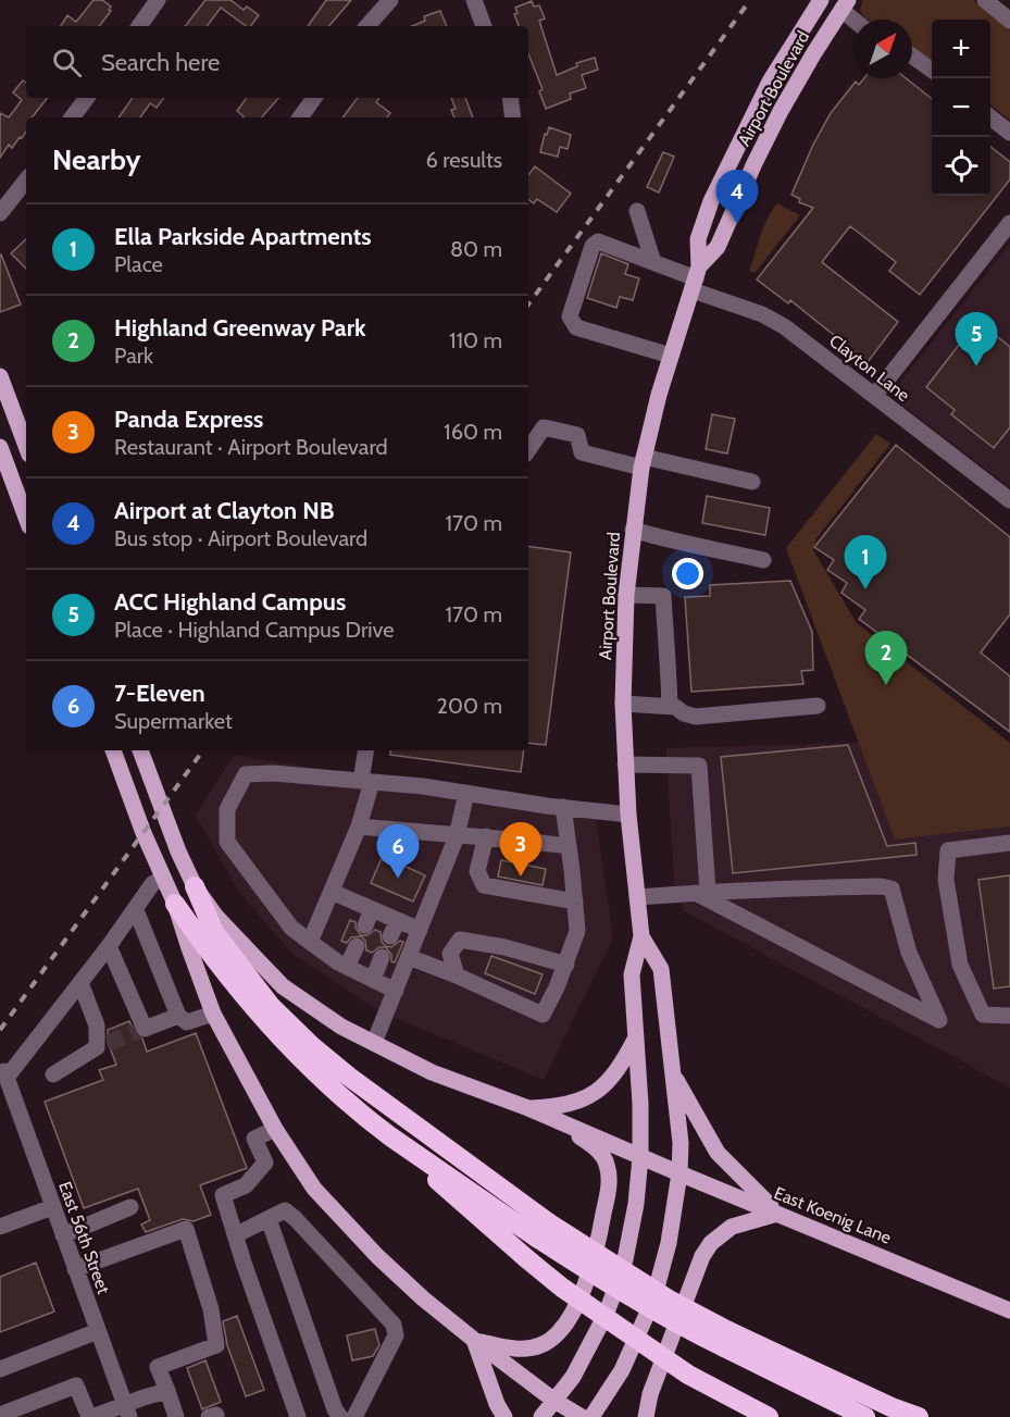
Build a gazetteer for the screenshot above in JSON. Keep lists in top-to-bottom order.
{
  "streets": {
    "main road": ["Airport Boulevard", "East Koenig Lane"],
    "street": ["Clayton Lane", "East 56th Street"]
  },
  "crossings": [
    ["Airport Boulevard", "Clayton Lane"],
    ["Airport Boulevard", "East Koenig Lane"]
  ],
  "north": "top right",
  "page": {
    "map_buttons": ["+", "−"],
    "search": "Search here",
    "heading": ["Nearby", "6 results"],
    "pins": [
      "4",
      "5",
      "1",
      "2",
      "3",
      "6"
    ],
    "list": [
      {
        "mark": "1",
        "name": "Ella Parkside Apartments",
        "note": "Place",
        "value": "80 m"
      },
      {
        "mark": "2",
        "name": "Highland Greenway Park",
        "note": "Park",
        "value": "110 m"
      },
      {
        "mark": "3",
        "name": "Panda Express",
        "note": "Restaurant · Airport Boulevard",
        "value": "160 m"
      },
      {
        "mark": "4",
        "name": "Airport at Clayton NB",
        "note": "Bus stop · Airport Boulevard",
        "value": "170 m"
      },
      {
        "mark": "5",
        "name": "ACC Highland Campus",
        "note": "Place · Highland Campus Drive",
        "value": "170 m"
      },
      {
        "mark": "6",
        "name": "7-Eleven",
        "note": "Supermarket",
        "value": "200 m"
      }
    ]
  }
}
